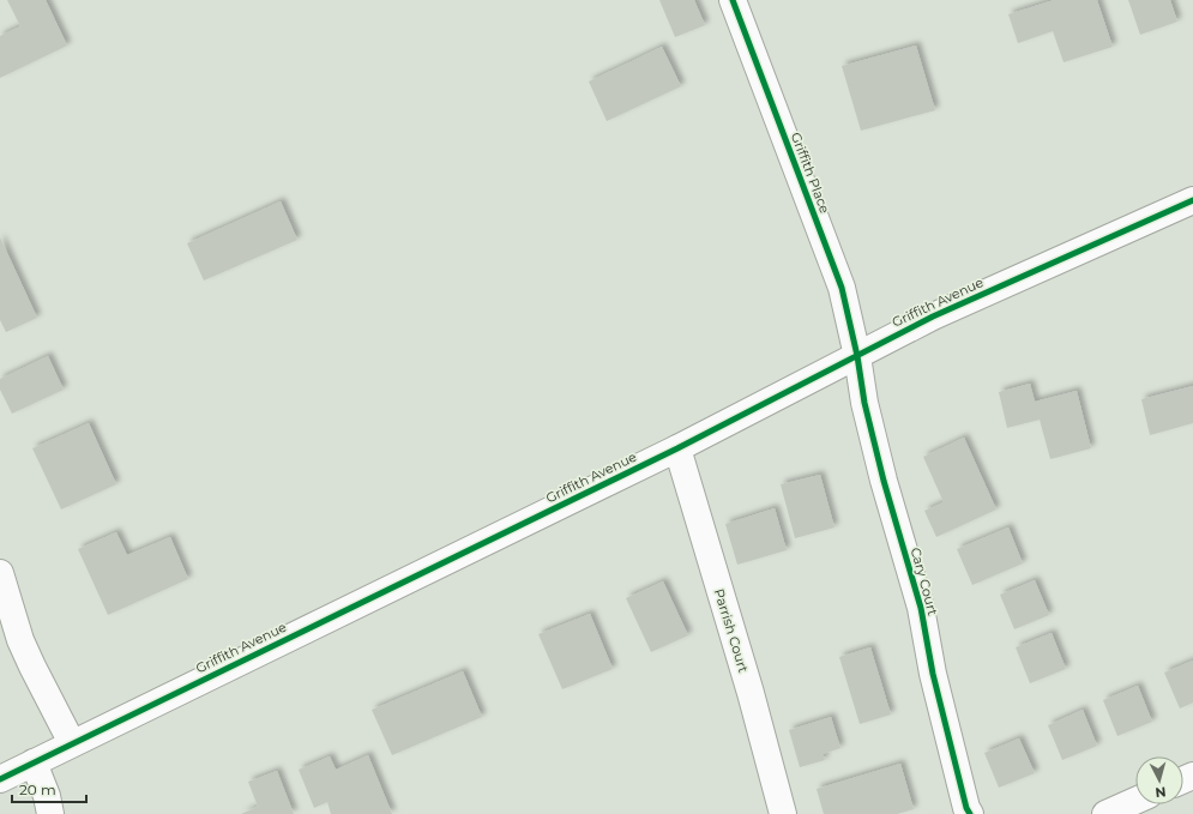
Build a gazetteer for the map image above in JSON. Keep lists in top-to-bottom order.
{
  "streets": {
    "street": [
      "Griffith Place",
      "Griffith Avenue",
      "Cary Court",
      "Parrish Court"
    ]
  },
  "crossings": [
    ["Griffith Place", "Griffith Avenue"],
    ["Griffith Place", "Cary Court"],
    ["Griffith Avenue", "Cary Court"],
    ["Griffith Avenue", "Parrish Court"]
  ],
  "scale_bar": "20 m",
  "north": "bottom"
}
